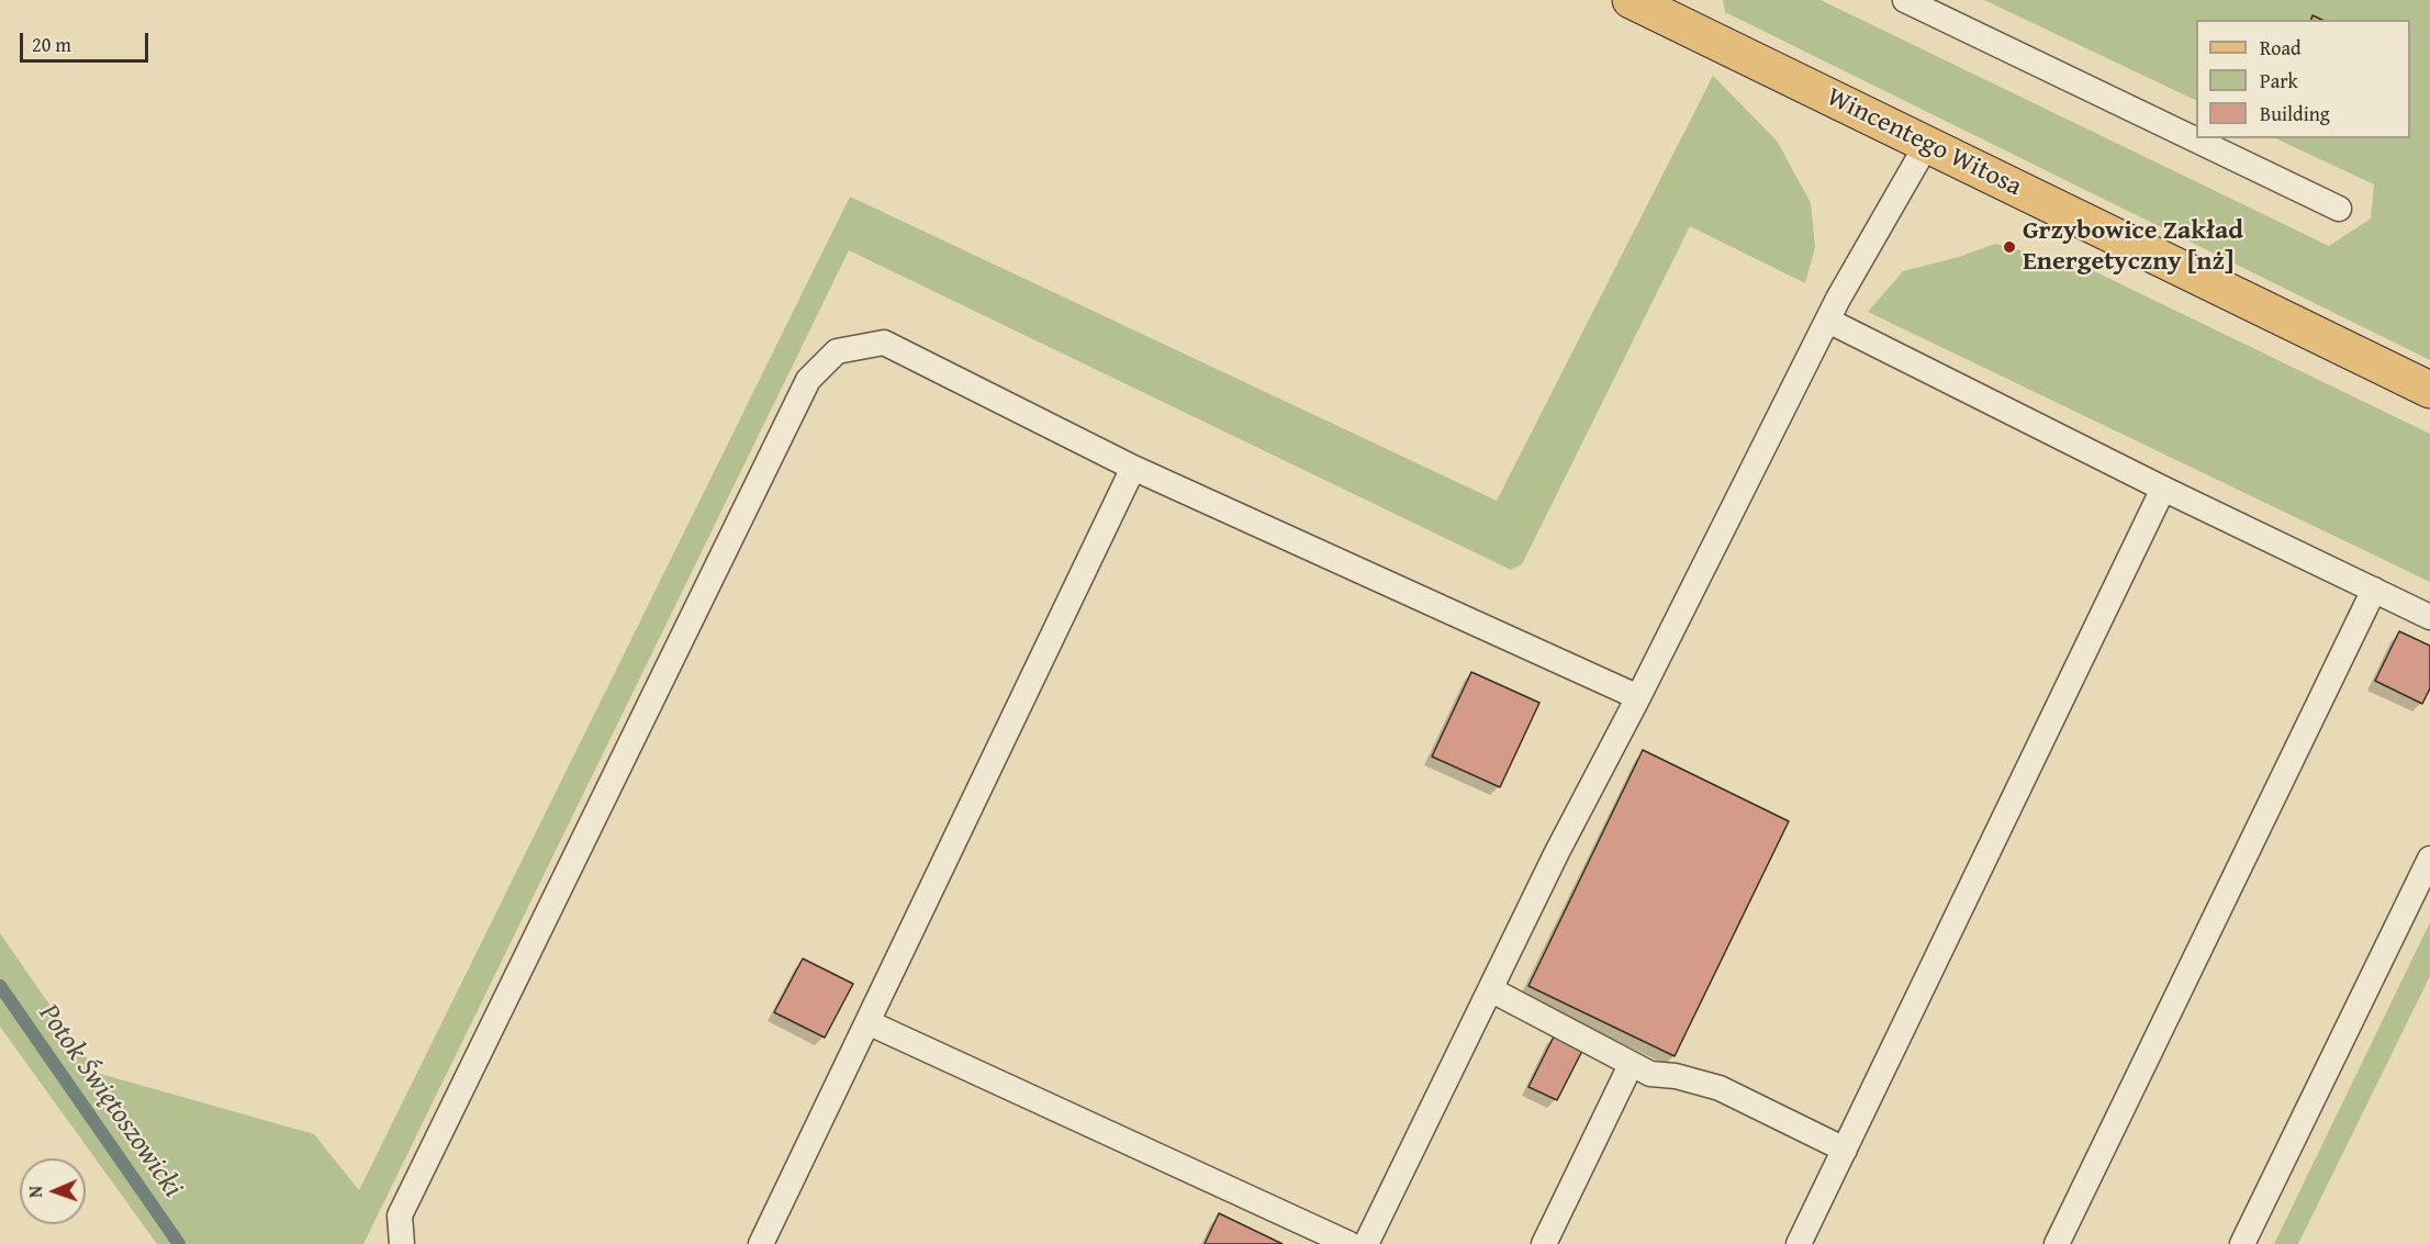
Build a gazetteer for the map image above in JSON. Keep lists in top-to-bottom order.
{
  "streets": {
    "main road": ["Wincentego Witosa"]
  },
  "water": ["Potok Świętoszowicki"],
  "places": ["Grzybowice Zakład Energetyczny [nż]"],
  "legend": ["Road", "Park", "Building"],
  "scale_bar": "20 m",
  "north": "left"
}
